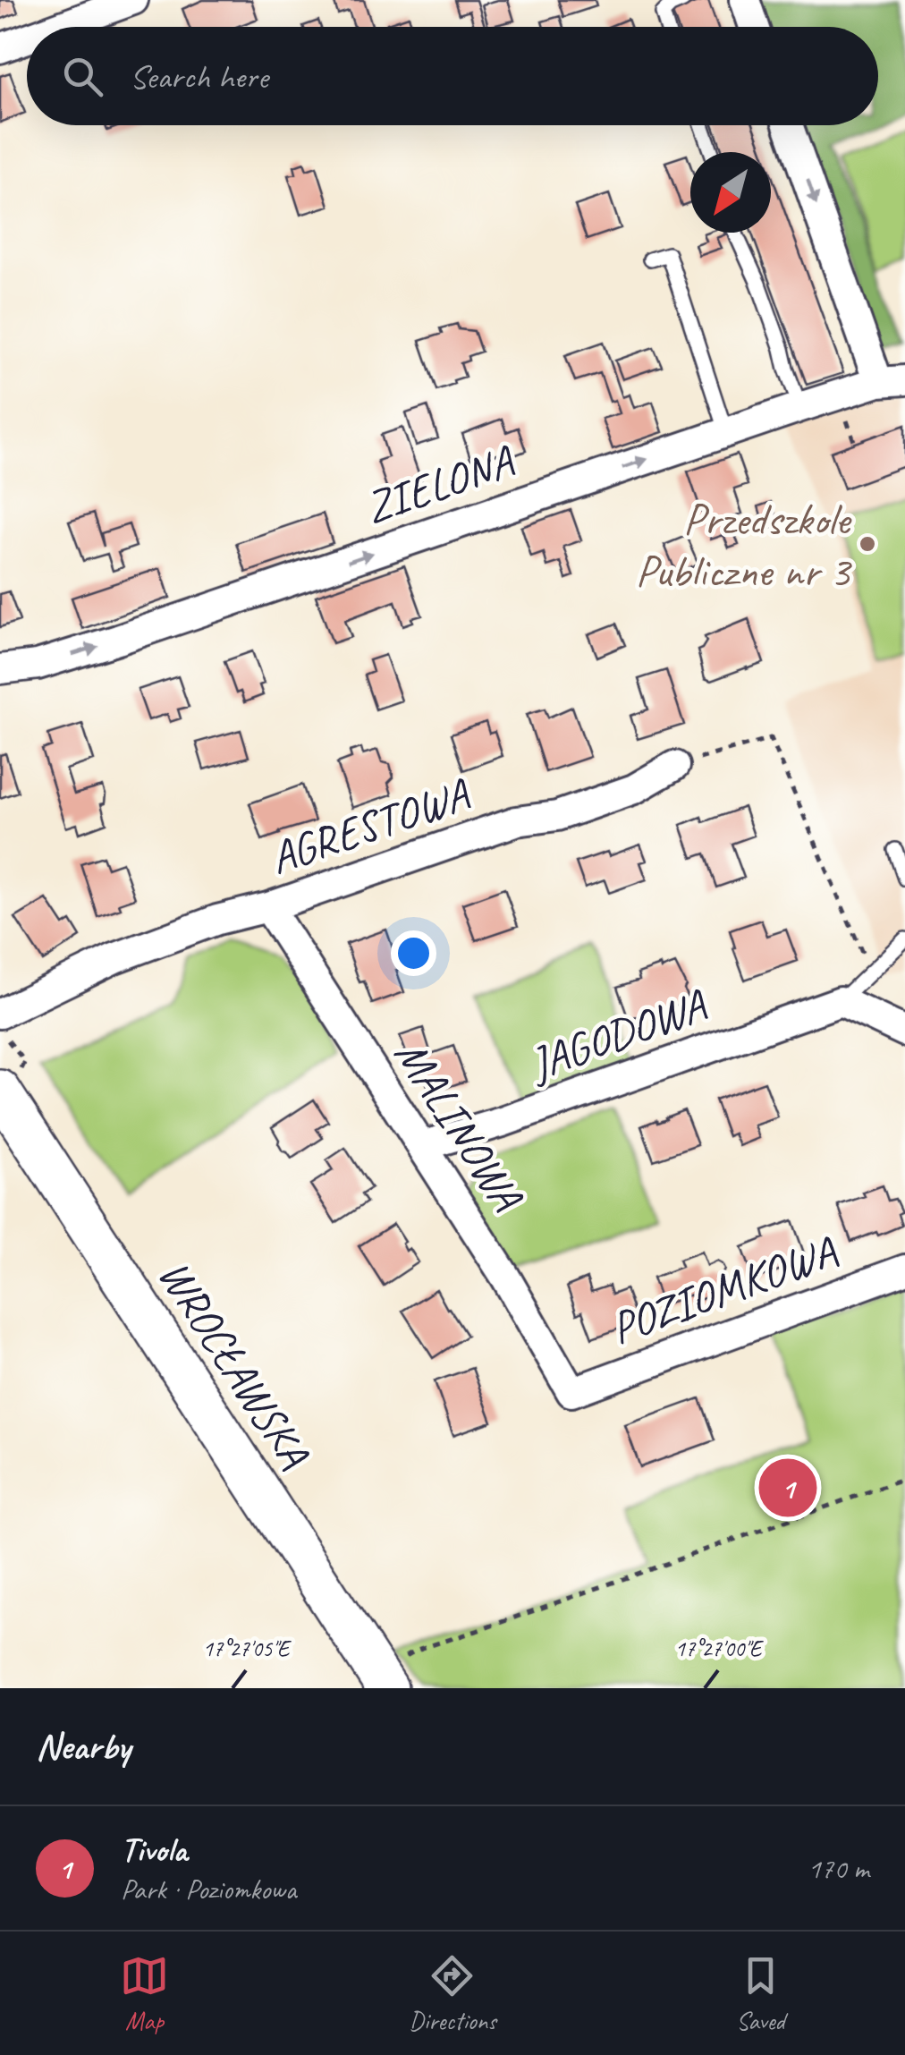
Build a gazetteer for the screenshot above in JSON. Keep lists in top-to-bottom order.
{
  "streets": {
    "street": [
      "ZIELONA",
      "AGRESTOWA",
      "JAGODOWA",
      "MALINOWA",
      "POZIOMKOWA",
      "WROCŁAWSKA"
    ]
  },
  "crossings": [
    ["AGRESTOWA", "MALINOWA"],
    ["JAGODOWA", "MALINOWA"],
    ["MALINOWA", "POZIOMKOWA"]
  ],
  "one_way": ["ZIELONA"],
  "places": ["Przedszkole Publiczne nr 3"],
  "north": "bottom left",
  "page": {
    "search": "Search here",
    "pins": "1",
    "heading": "Nearby",
    "list": [
      {
        "mark": "1",
        "name": "Tivola",
        "note": "Park · Poziomkowa",
        "value": "170 m"
      }
    ],
    "nav": ["Map", "Directions", "Saved"]
  },
  "coordinates": ["17°27'05\"E", "17°27'00\"E"]
}
